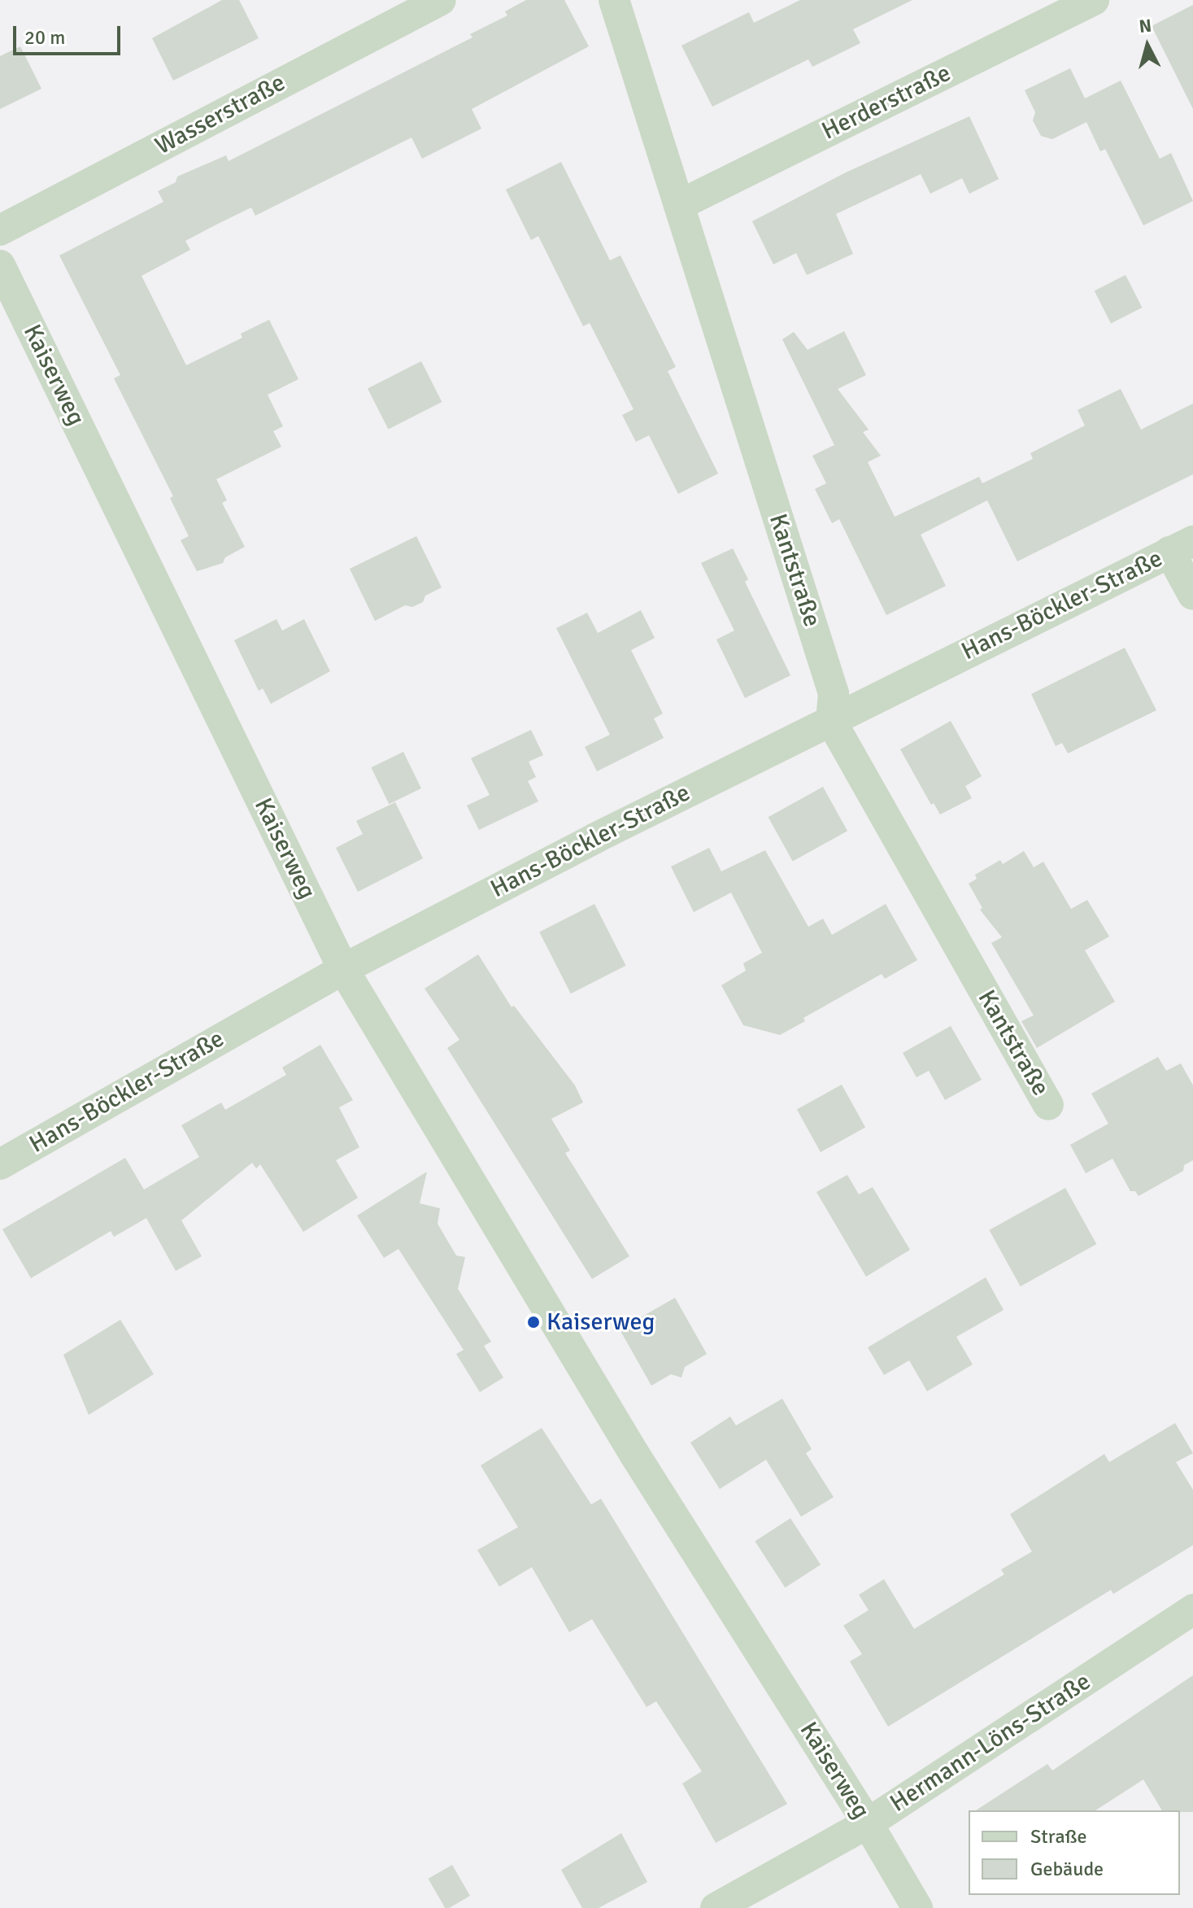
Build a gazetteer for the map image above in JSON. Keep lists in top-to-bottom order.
{
  "streets": {
    "street": [
      "Herderstraße",
      "Wasserstraße",
      "Kaiserweg",
      "Kantstraße",
      "Hans-Böckler-Straße",
      "Hermann-Löns-Straße"
    ]
  },
  "crossings": [
    ["Herderstraße", "Kantstraße"],
    ["Kaiserweg", "Hans-Böckler-Straße"],
    ["Kaiserweg", "Hermann-Löns-Straße"],
    ["Kantstraße", "Hans-Böckler-Straße"]
  ],
  "places": ["Kaiserweg"],
  "legend": ["Straße", "Gebäude"],
  "scale_bar": "20 m",
  "north": "top"
}
